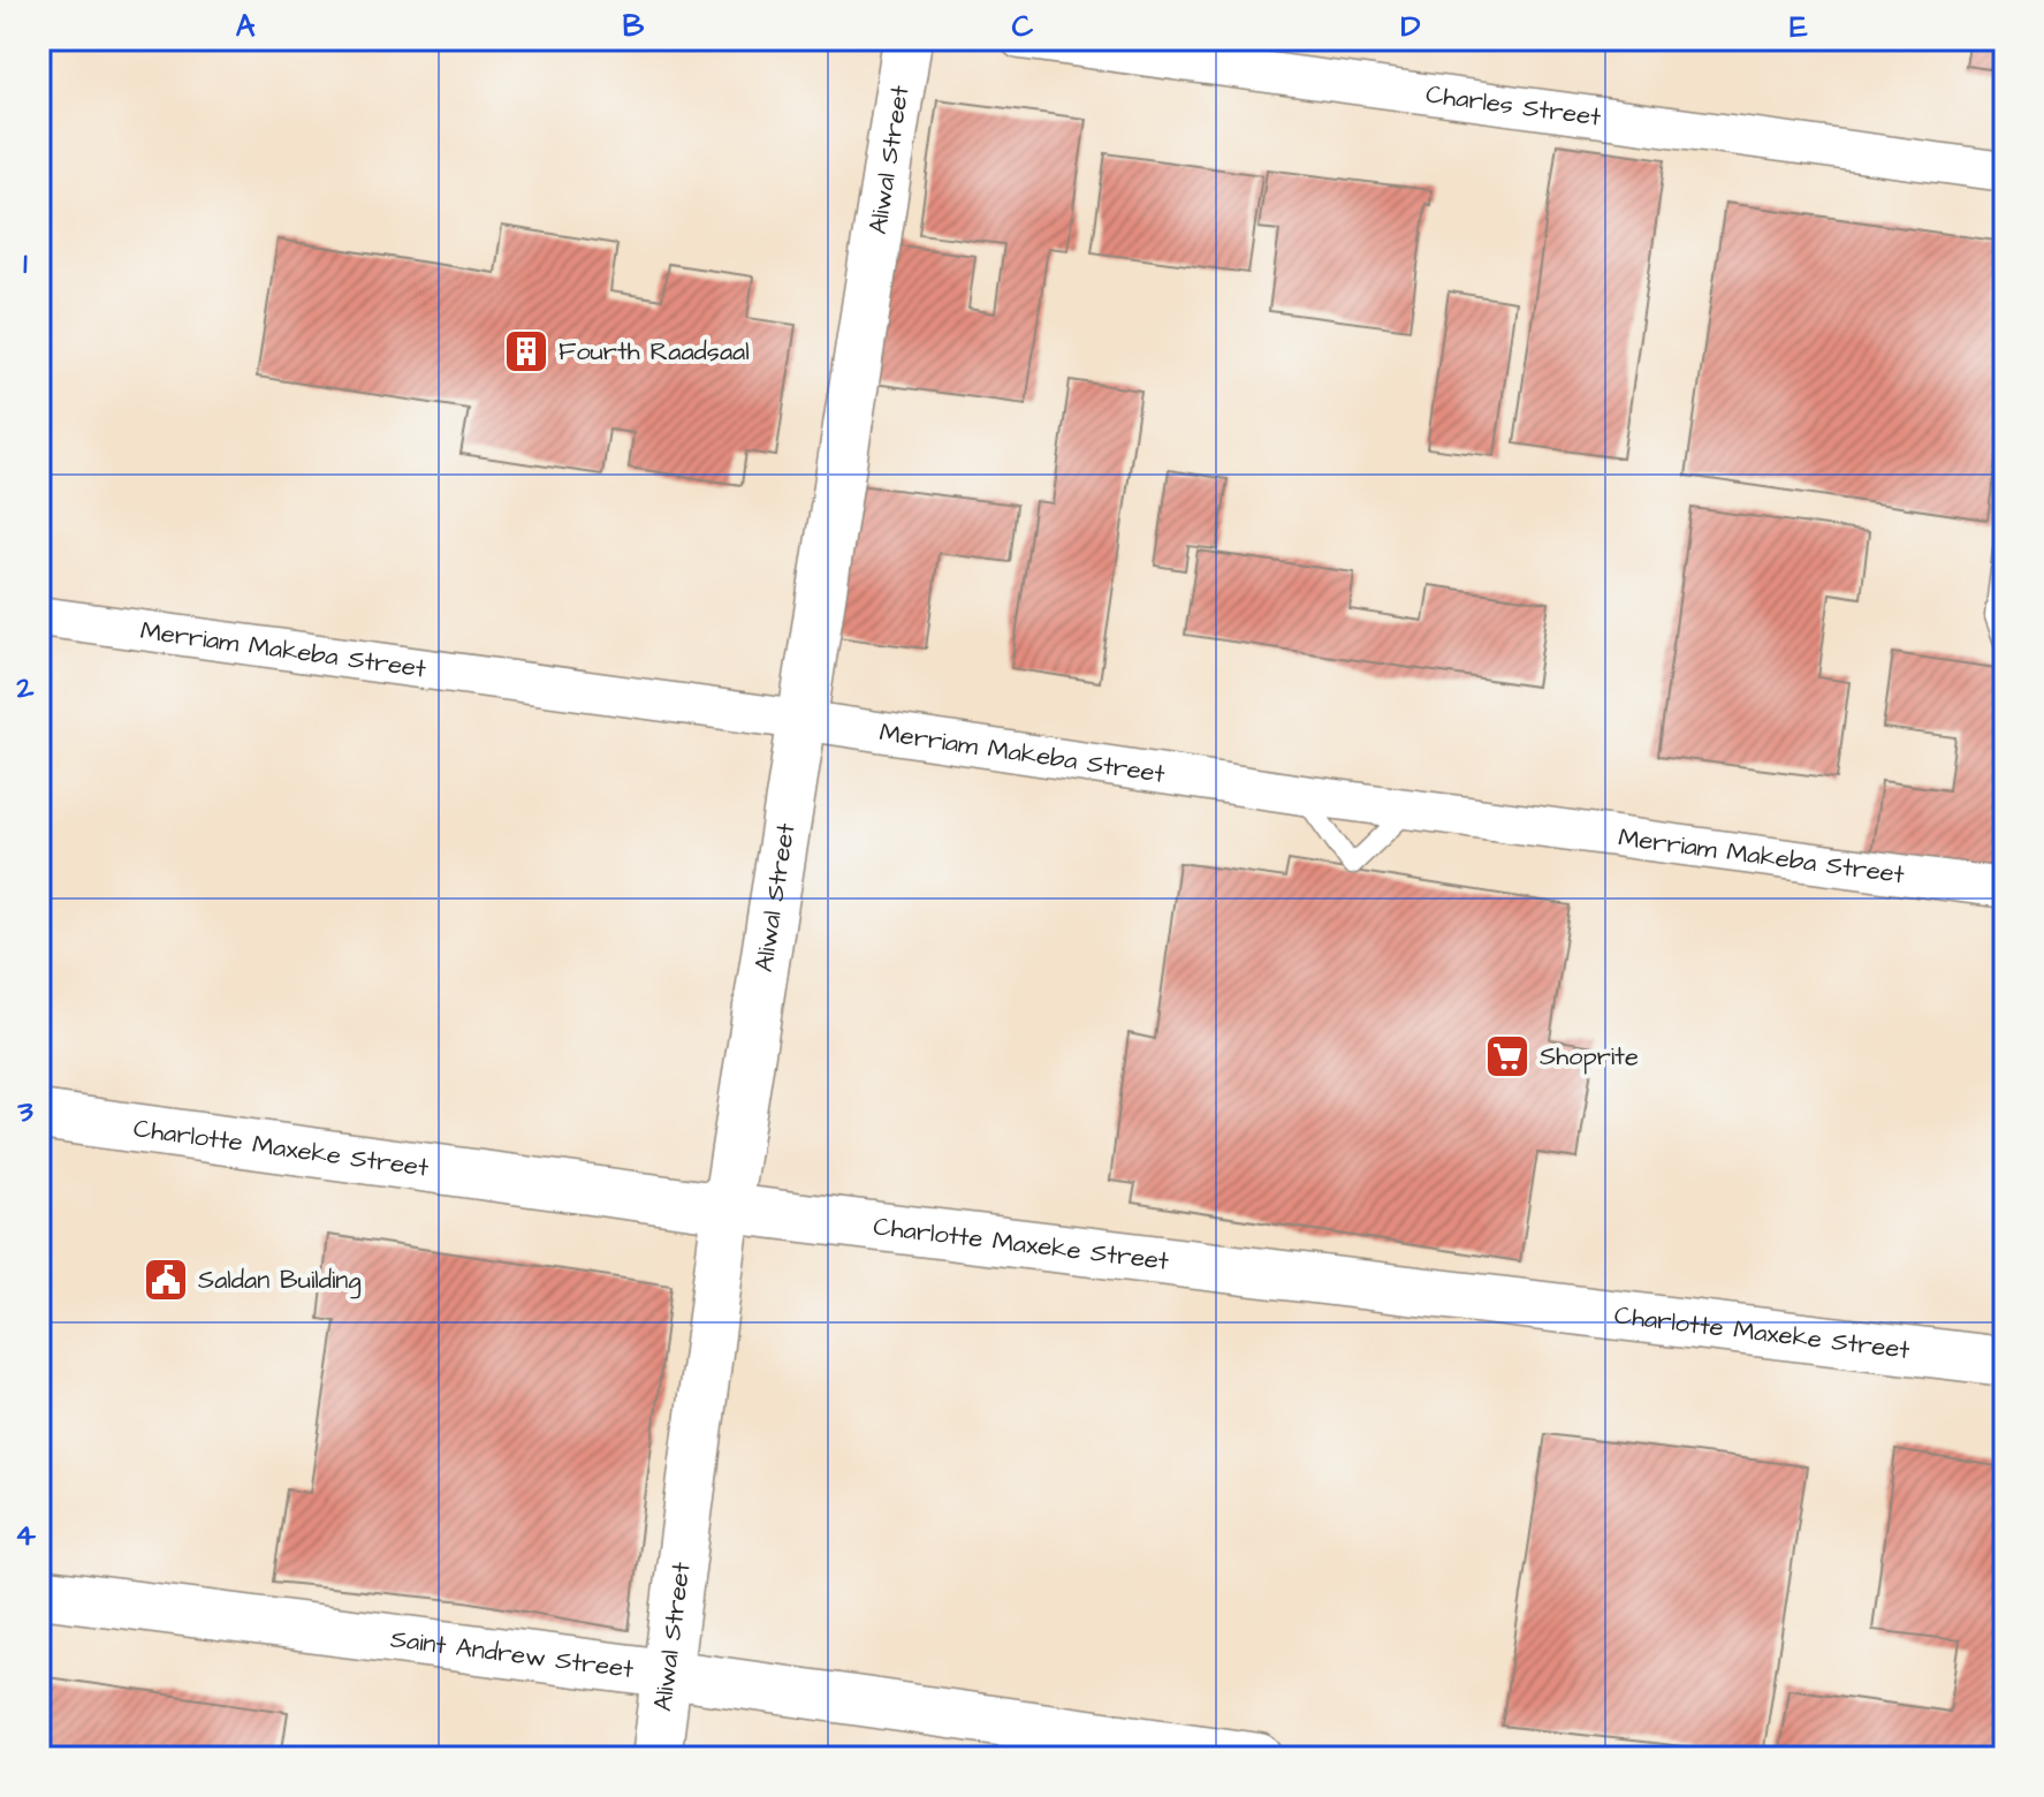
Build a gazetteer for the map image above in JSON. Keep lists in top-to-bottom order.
{
  "streets": {
    "street": [
      "Charles Street",
      "Aliwal Street",
      "Merriam Makeba Street",
      "Charlotte Maxeke Street",
      "Saint Andrew Street"
    ]
  },
  "crossings": [
    ["Aliwal Street", "Merriam Makeba Street"],
    ["Aliwal Street", "Charlotte Maxeke Street"],
    ["Aliwal Street", "Saint Andrew Street"]
  ],
  "places": {
    "building": ["Fourth Raadsaal"],
    "supermarket": ["Shoprite"],
    "public building": ["Saldan Building"]
  },
  "grid": {
    "columns": [
      "A",
      "B",
      "C",
      "D",
      "E"
    ],
    "rows": [
      "1",
      "2",
      "3",
      "4"
    ]
  }
}
